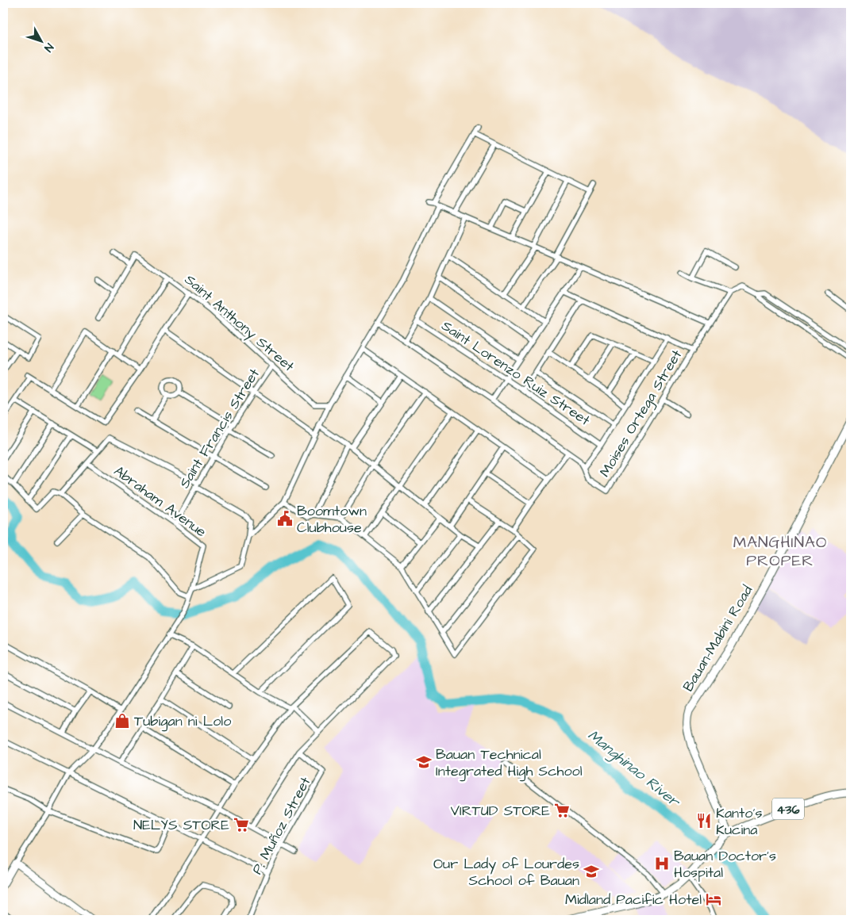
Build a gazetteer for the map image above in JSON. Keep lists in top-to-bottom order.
{
  "streets": {
    "main road": ["Bauan-Mabini Road", "436"],
    "street": [
      "Saint Anthony Street",
      "Saint Lorenzo Ruiz Street",
      "Moises Ortega Street",
      "Saint Francis Street",
      "Abraham Avenue",
      "P. Muñoz Street"
    ]
  },
  "crossings": [
    ["Saint Anthony Street", "Saint Francis Street"],
    ["Saint Francis Street", "Abraham Avenue"],
    ["Bauan-Mabini Road", "436"]
  ],
  "districts": ["MANGHINAO PROPER"],
  "water": ["Manghinao River"],
  "places": {
    "public building": ["Boomtown Clubhouse"],
    "shop": ["Tubigan ni Lolo"],
    "school or university": ["Bauan Technical Integrated High School", "Our Lady of Lourdes School of Bauan"],
    "supermarket": ["VIRTUD STORE", "NELYS STORE"],
    "restaurant": ["Kanto's Kucina"],
    "hospital": ["Bauan Doctor's Hospital"],
    "hotel": ["Midland Pacific Hotel"]
  },
  "north": "bottom right"
}
